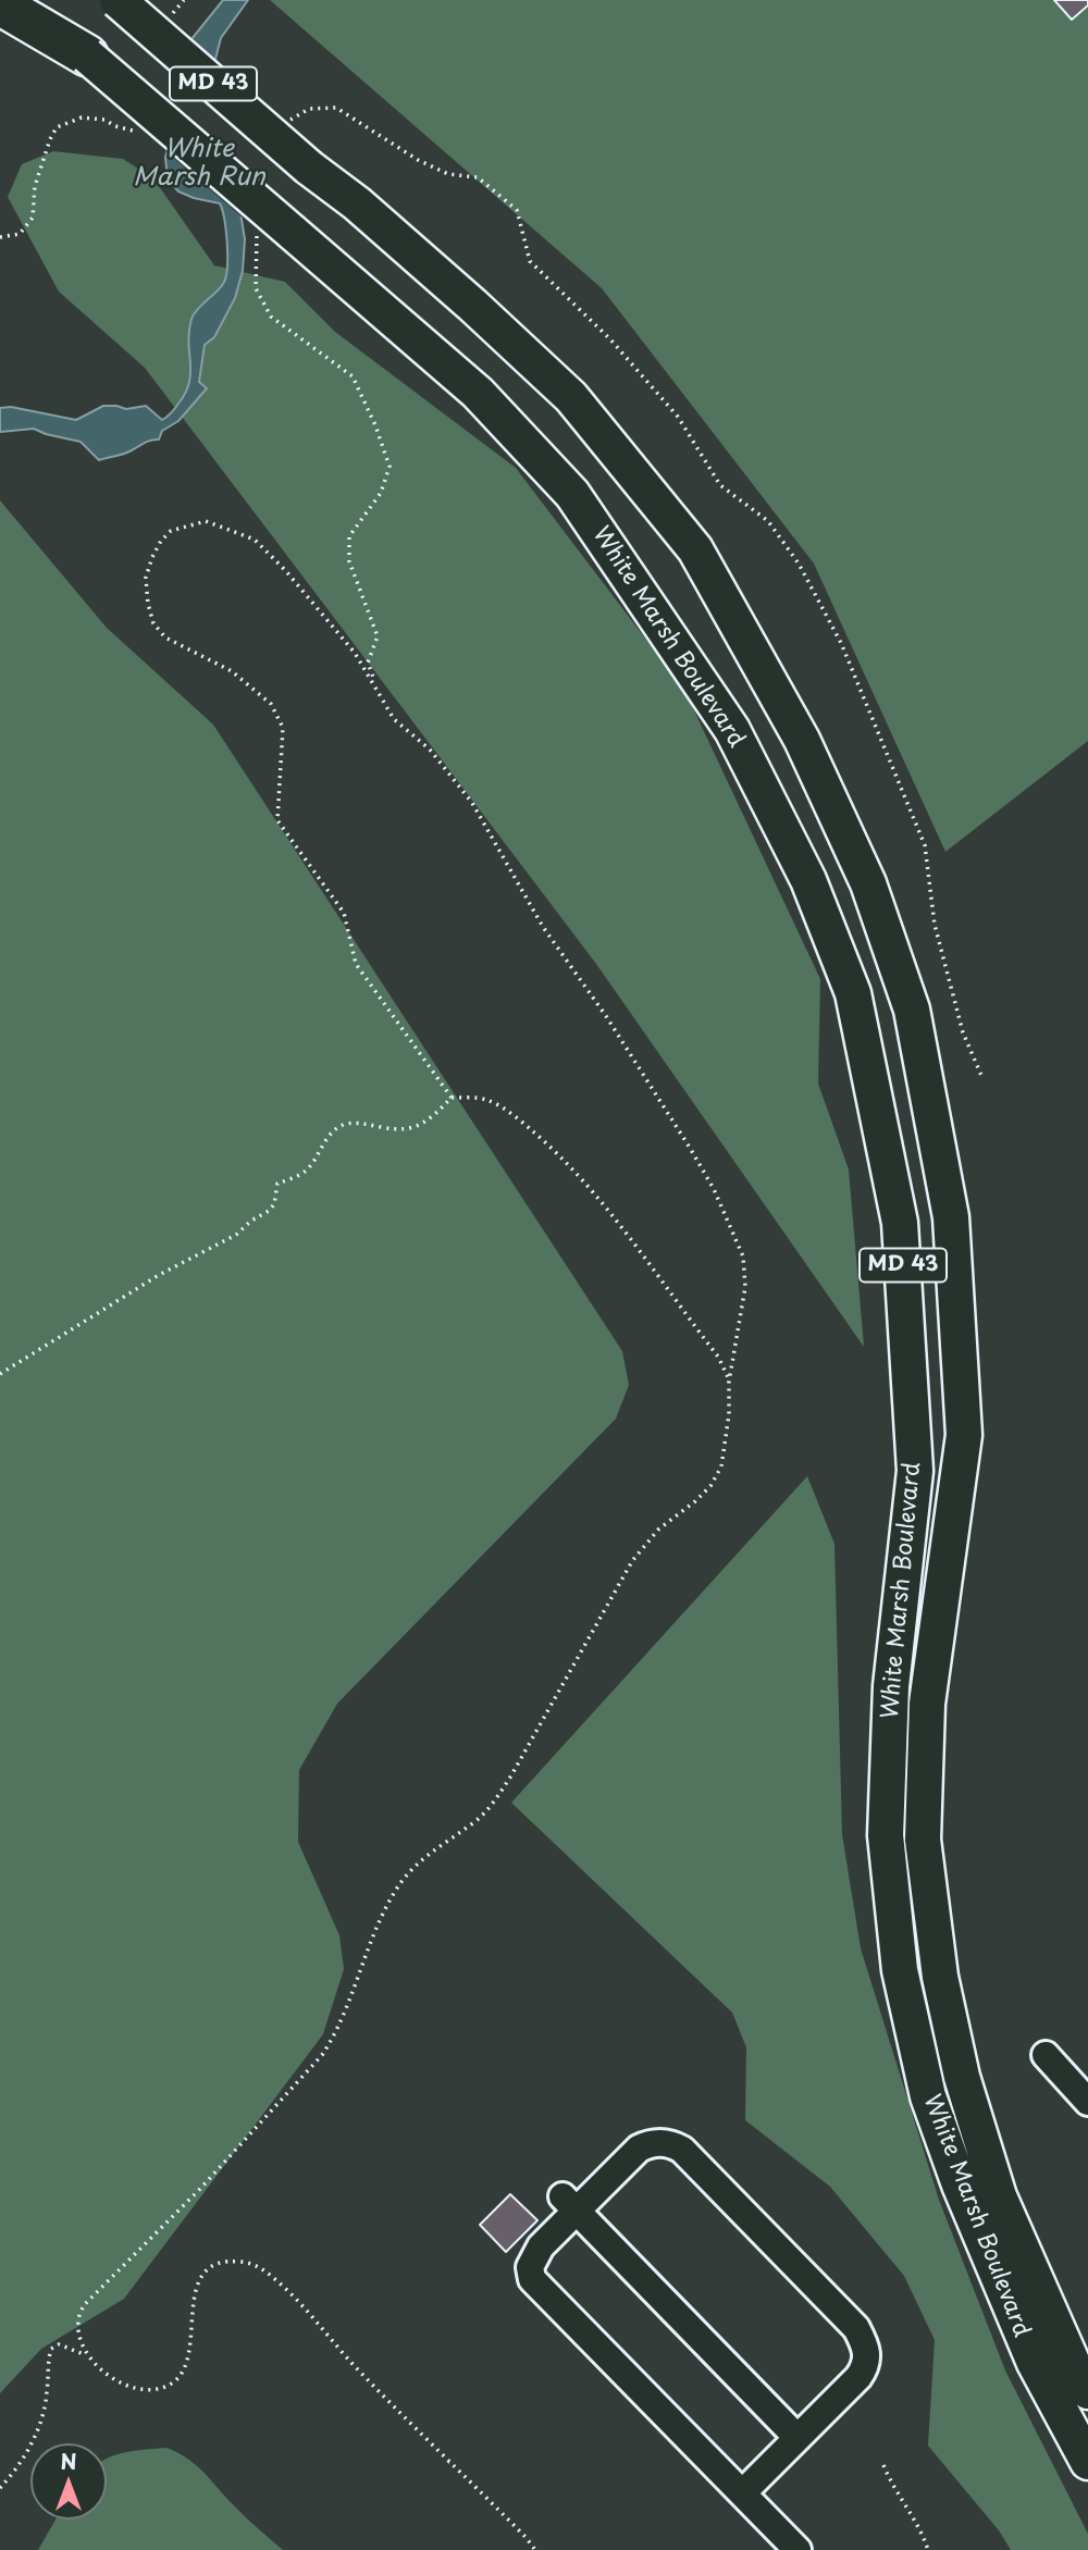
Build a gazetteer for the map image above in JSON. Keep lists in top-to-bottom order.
{
  "streets": {
    "main road": ["MD 43", "White Marsh Boulevard"]
  },
  "water": ["White Marsh Run"],
  "north": "top"
}
